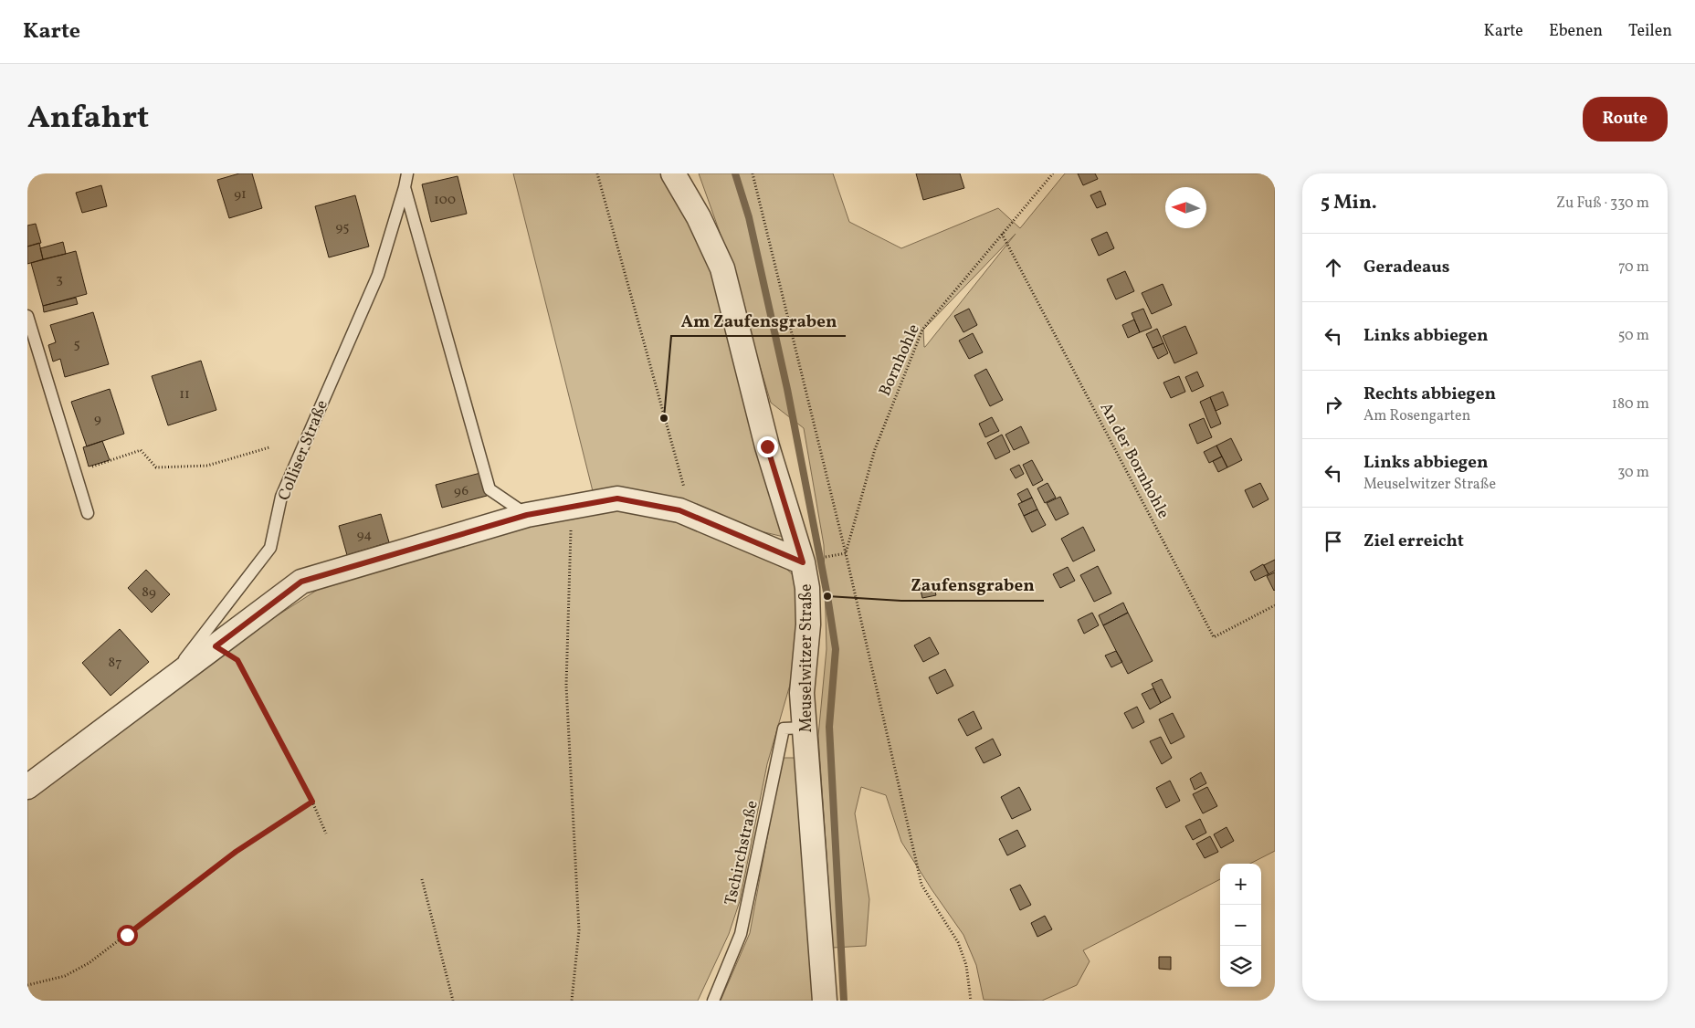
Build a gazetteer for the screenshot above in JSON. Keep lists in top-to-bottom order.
{
  "streets": {
    "street": ["Colliser Straße", "Meuselwitzer Straße"],
    "lane": ["Tschirchstraße"],
    "path": ["Bornhohle", "An der Bornhohle"]
  },
  "crossings": [
    ["Bornhohle", "An der Bornhohle"],
    ["Meuselwitzer Straße", "Tschirchstraße"]
  ],
  "places": ["Am Zaufensgraben", "Zaufensgraben"],
  "house_numbers": [
    "91",
    "100",
    "95",
    "3",
    "5",
    "11",
    "9",
    "96",
    "94",
    "89",
    "87"
  ],
  "north": "left",
  "page": {
    "header": "Karte",
    "nav": ["Karte", "Ebenen", "Teilen"],
    "title": "Anfahrt",
    "buttons": "Route",
    "heading": ["5 Min.", "Zu Fuß · 330 m"],
    "list": [
      ["Geradeaus", "70 m"],
      ["Links abbiegen", "50 m"],
      ["Rechts abbiegen", "Am Rosengarten", "180 m"],
      ["Links abbiegen", "Meuselwitzer Straße", "30 m"],
      "Ziel erreicht"
    ],
    "map_buttons": ["+", "−"]
  }
}
